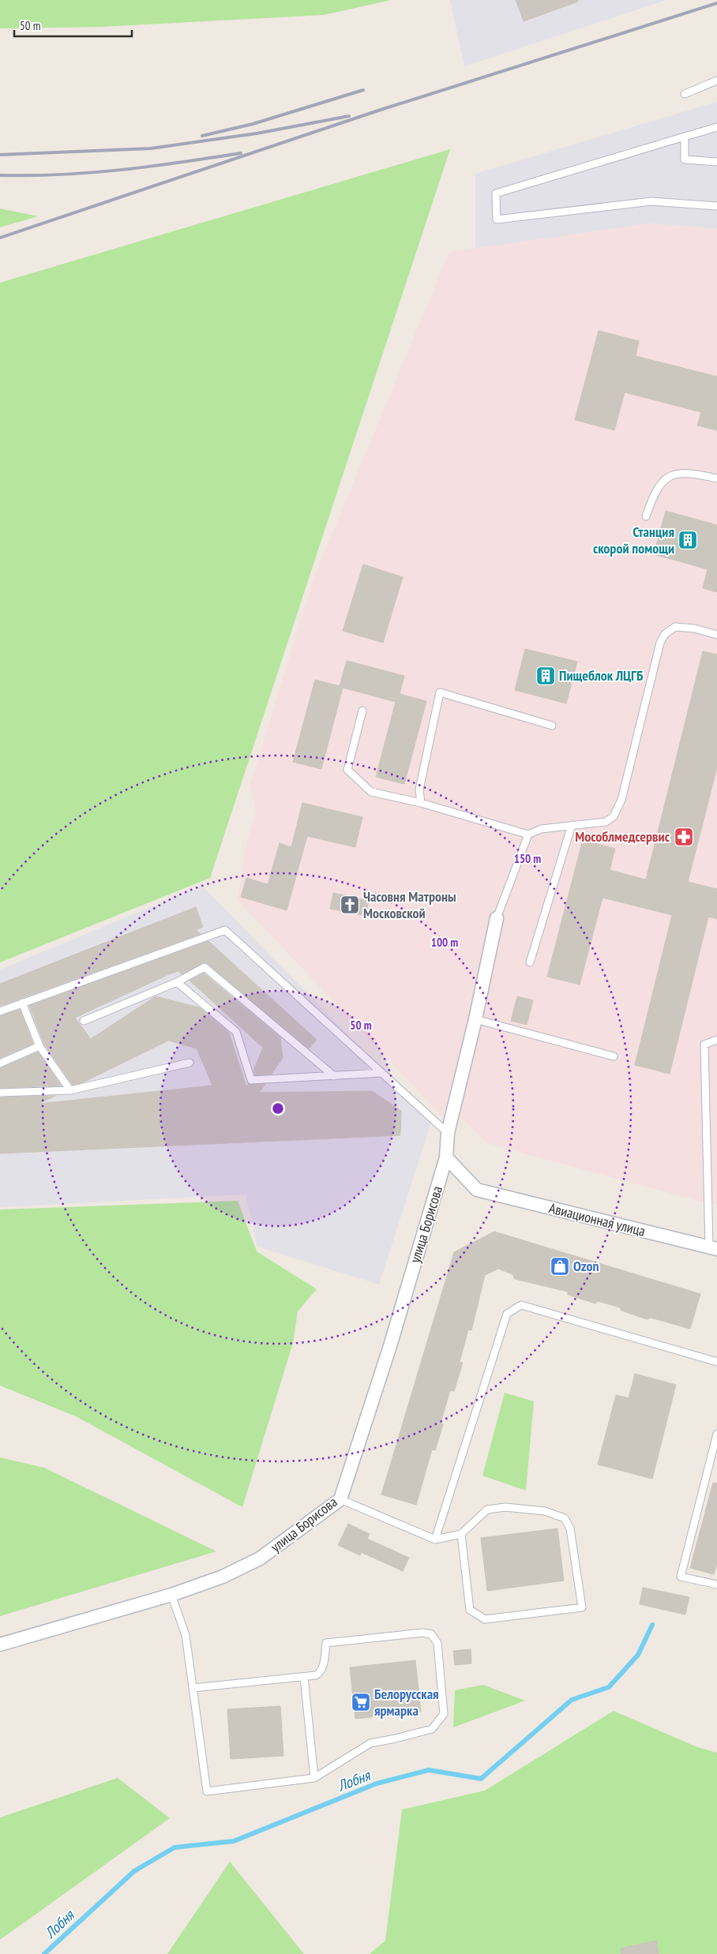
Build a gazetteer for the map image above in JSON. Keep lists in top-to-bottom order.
{
  "streets": {
    "street": ["Авиационная улица", "улица Борисова"]
  },
  "crossings": [
    ["Авиационная улица", "улица Борисова"]
  ],
  "water": ["Лобня"],
  "places": {
    "building": ["Станция скорой помощи", "Пищеблок ЛЦГБ"],
    "pharmacy": ["Мособлмедсервис"],
    "church": ["Часовня Матроны Московской"],
    "shop": ["Ozon"],
    "supermarket": ["Белорусская ярмарка"]
  },
  "scale_bar": "50 m",
  "rings": ["150 m", "100 m", "50 m"]
}
